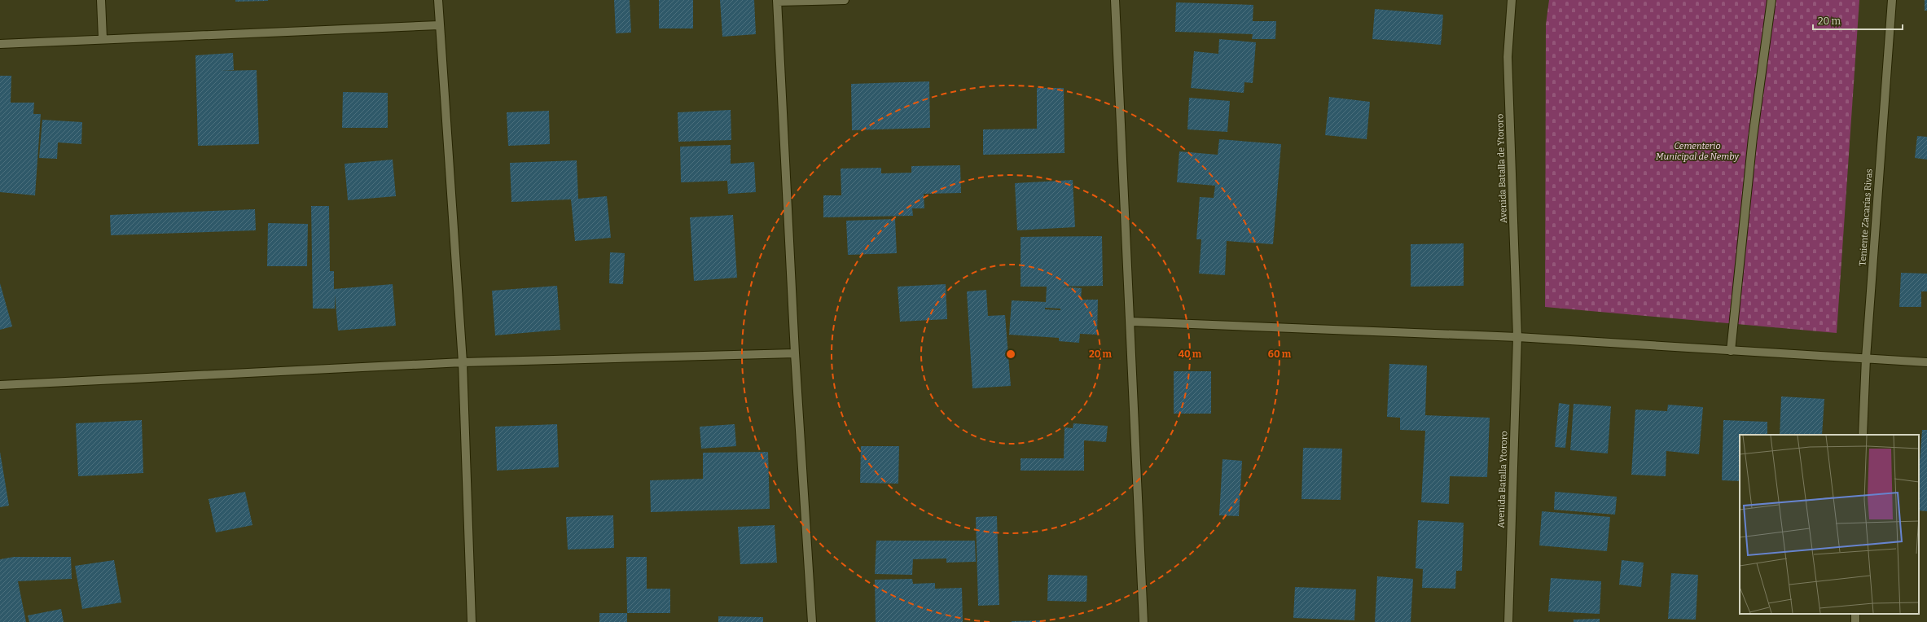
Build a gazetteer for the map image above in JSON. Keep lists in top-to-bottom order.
{
  "streets": {
    "street": ["Avenida Batalla de Ytororo", "Teniente Zacarías Rivas", "Avenida Batalla Ytororo"]
  },
  "crossings": [
    ["Avenida Batalla de Ytororo", "Avenida Batalla Ytororo"]
  ],
  "parks": ["Cementerio Municipal de Ñemby"],
  "scale_bar": "20 m",
  "rings": ["20 m", "40 m", "60 m"]
}
